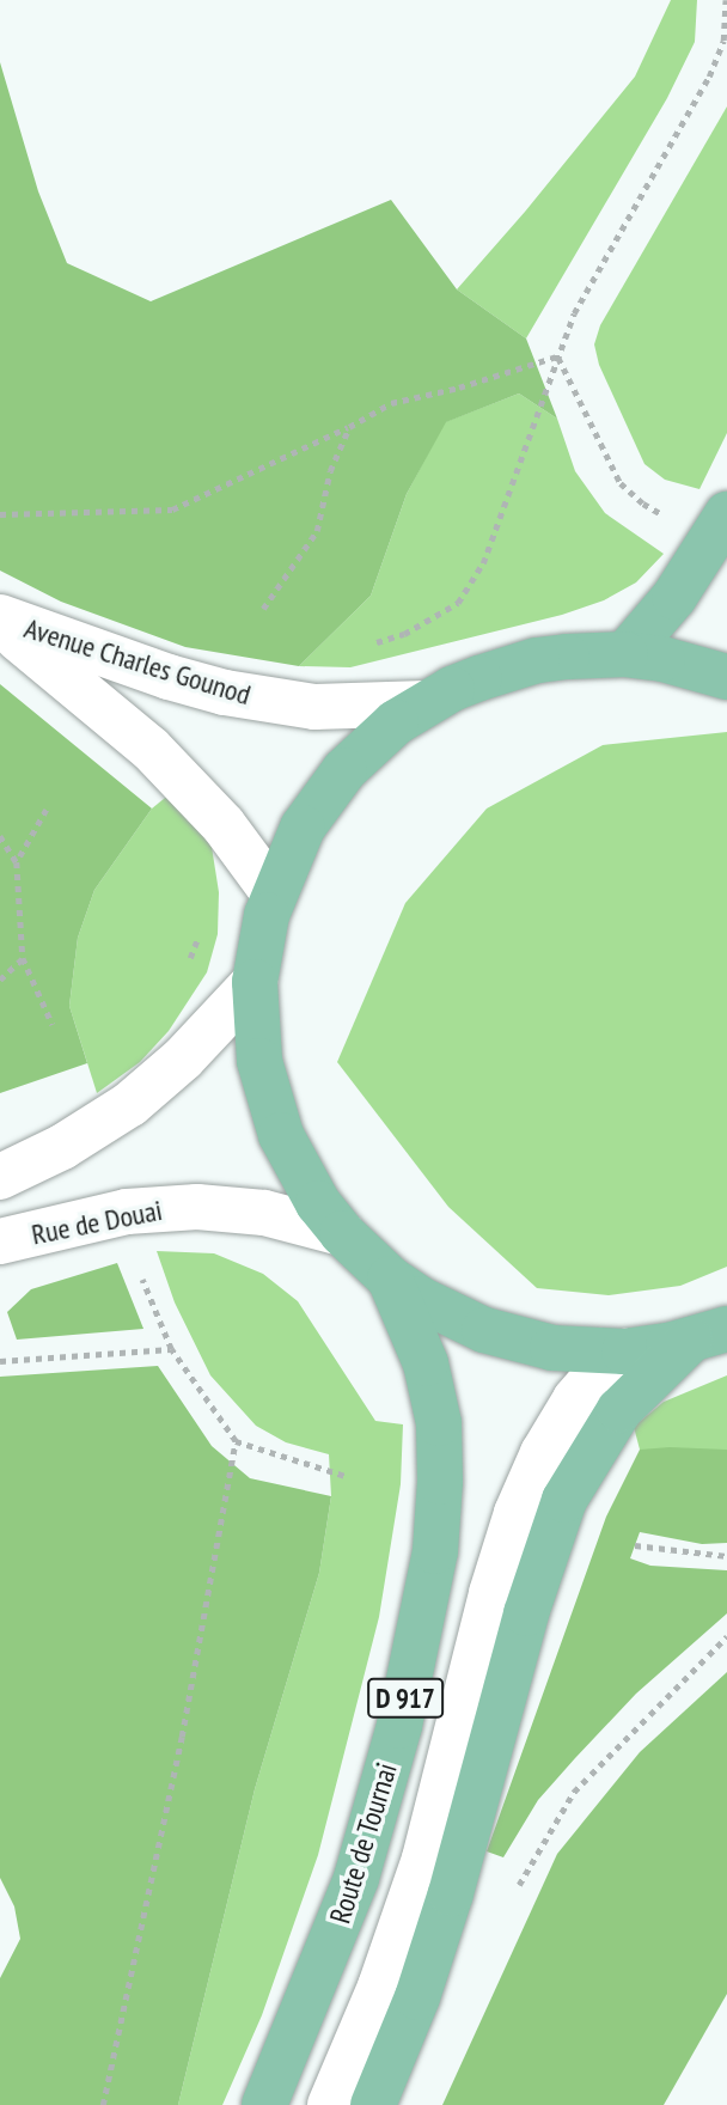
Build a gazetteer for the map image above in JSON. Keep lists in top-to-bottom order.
{
  "streets": {
    "main road": ["D 917", "Route de Tournai"],
    "street": ["Avenue Charles Gounod", "Rue de Douai"]
  }
}
